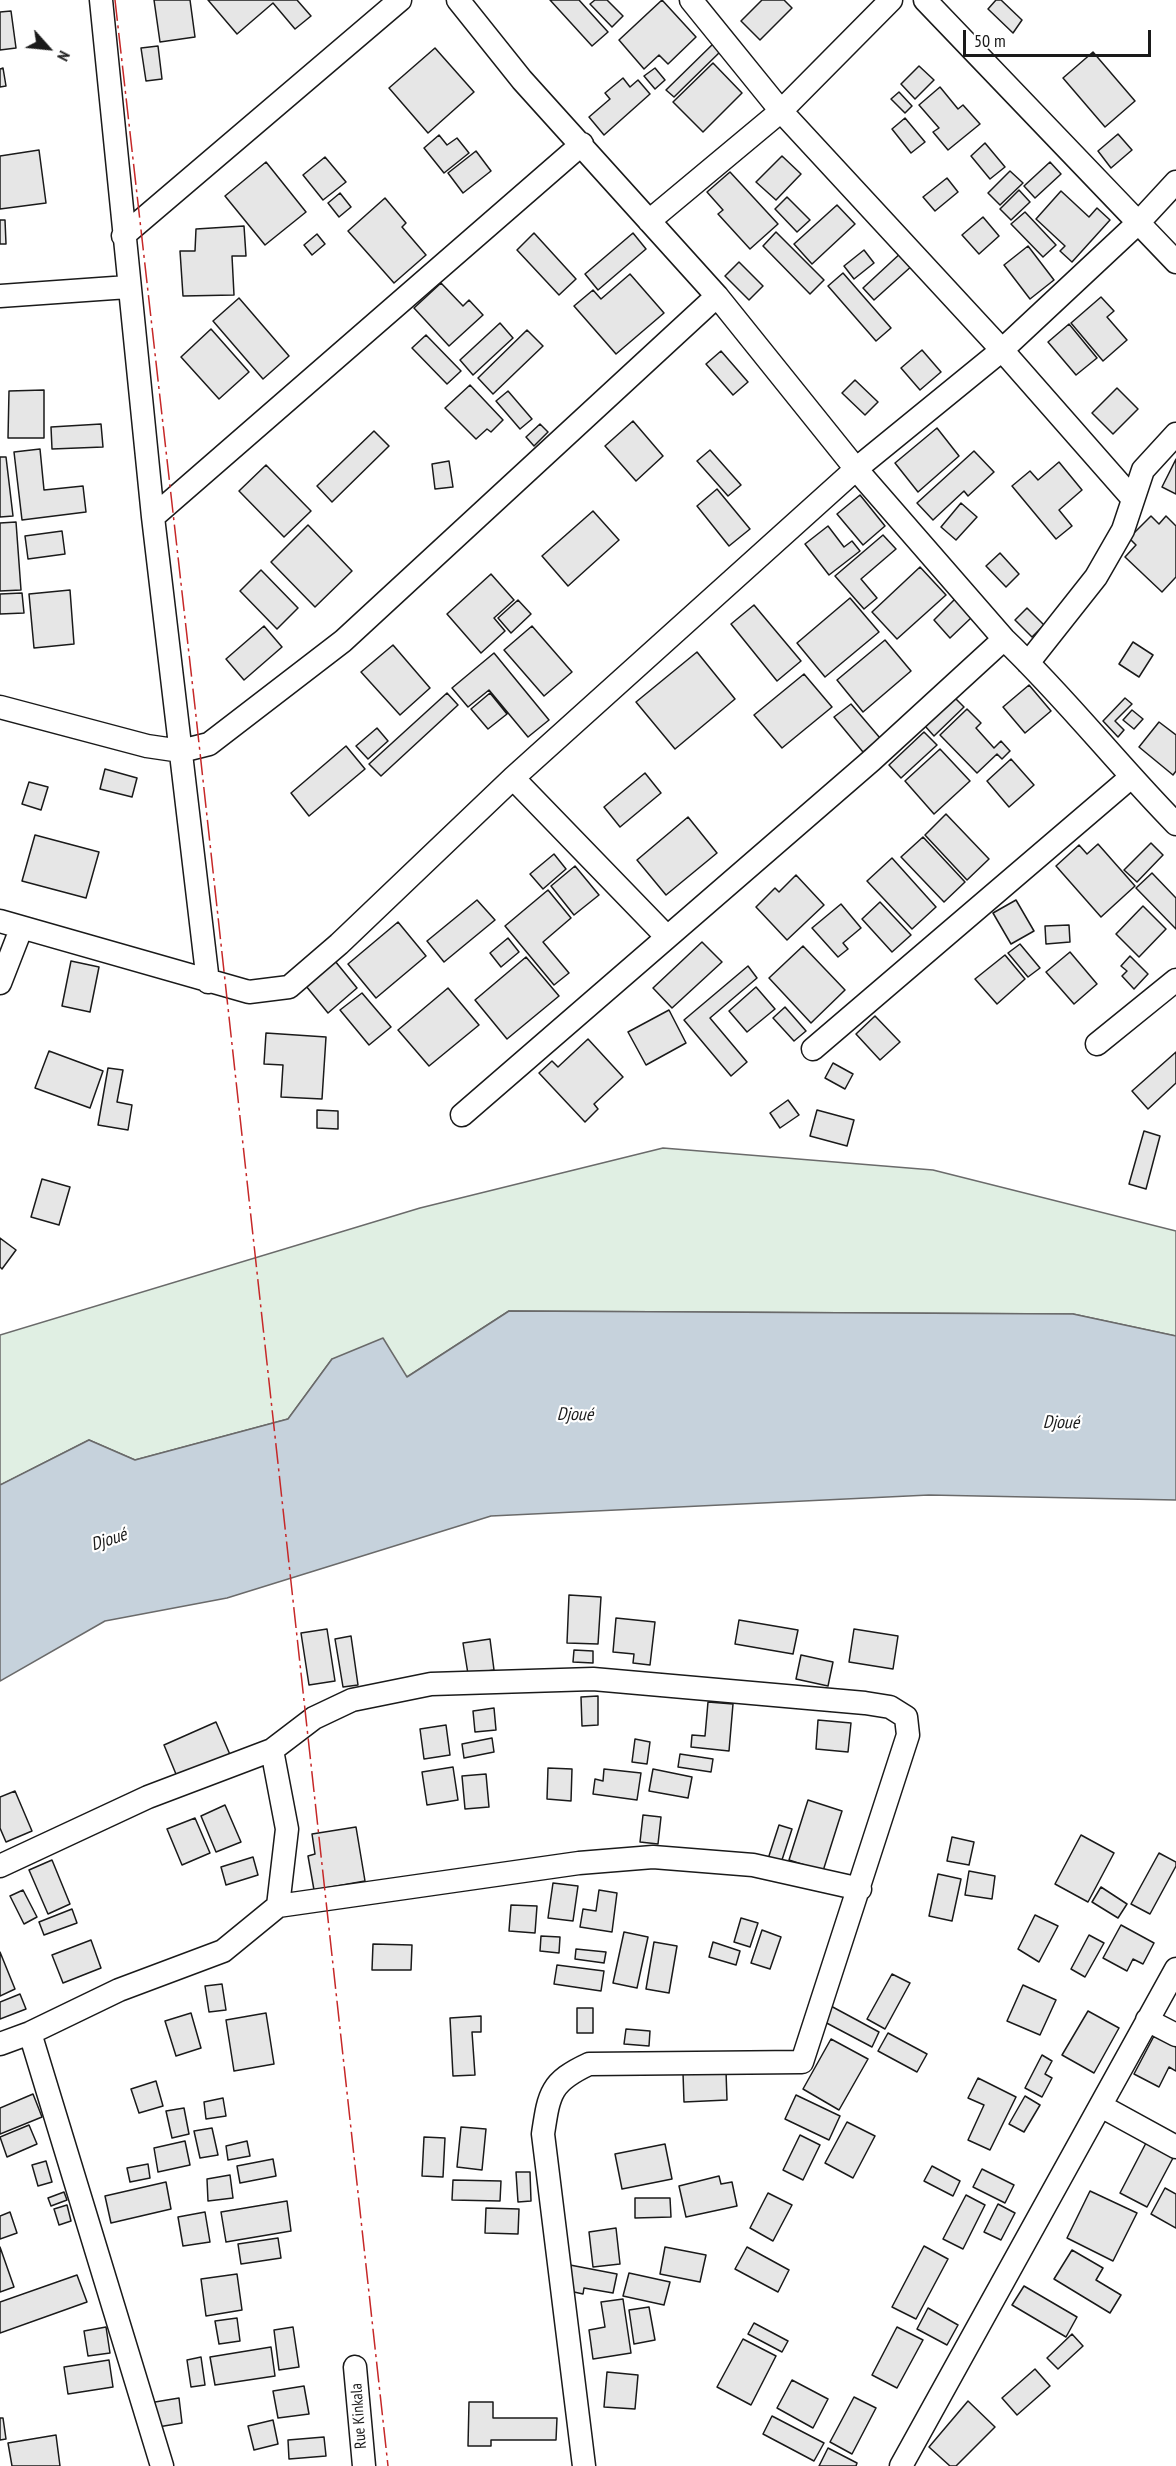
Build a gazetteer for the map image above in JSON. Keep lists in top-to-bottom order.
{
  "streets": {
    "street": ["Rue Kinkala"]
  },
  "water": ["Djoué"],
  "scale_bar": "50 m",
  "north": "bottom right"
}
